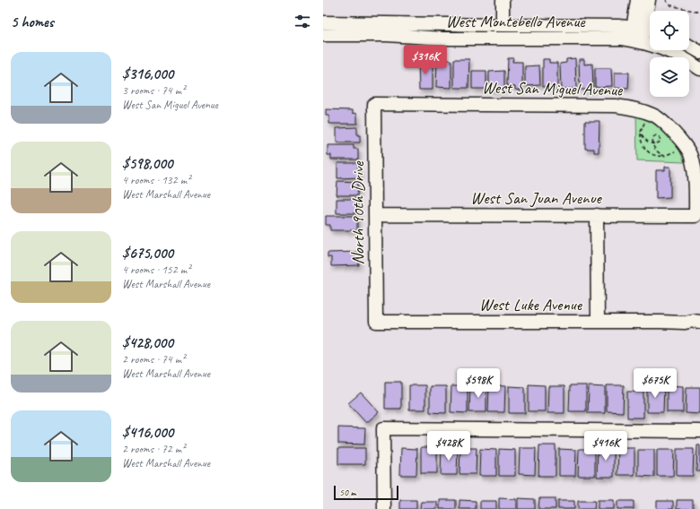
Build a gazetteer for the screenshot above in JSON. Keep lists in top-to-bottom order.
{
  "streets": {
    "street": [
      "West Montebello Avenue",
      "West San Miguel Avenue",
      "West San Juan Avenue",
      "North 90th Drive",
      "West Luke Avenue"
    ]
  },
  "crossings": [
    ["West San Miguel Avenue", "West San Juan Avenue"],
    ["West San Miguel Avenue", "North 90th Drive"],
    ["West San Juan Avenue", "North 90th Drive"],
    ["North 90th Drive", "West Luke Avenue"]
  ],
  "scale_bar": "50 m",
  "page": {
    "heading": "5 homes",
    "list": [
      {
        "name": "$316,000",
        "note": "3 rooms · 74 m² · West San Miguel Avenue"
      },
      {
        "name": "$598,000",
        "note": "4 rooms · 132 m² · West Marshall Avenue"
      },
      {
        "name": "$675,000",
        "note": "4 rooms · 152 m² · West Marshall Avenue"
      },
      {
        "name": "$428,000",
        "note": "2 rooms · 74 m² · West Marshall Avenue"
      },
      {
        "name": "$416,000",
        "note": "2 rooms · 72 m² · West Marshall Avenue"
      }
    ],
    "price": [
      "$316K",
      "$598K",
      "$675K",
      "$428K",
      "$416K"
    ],
    "scale": "50 m"
  }
}
